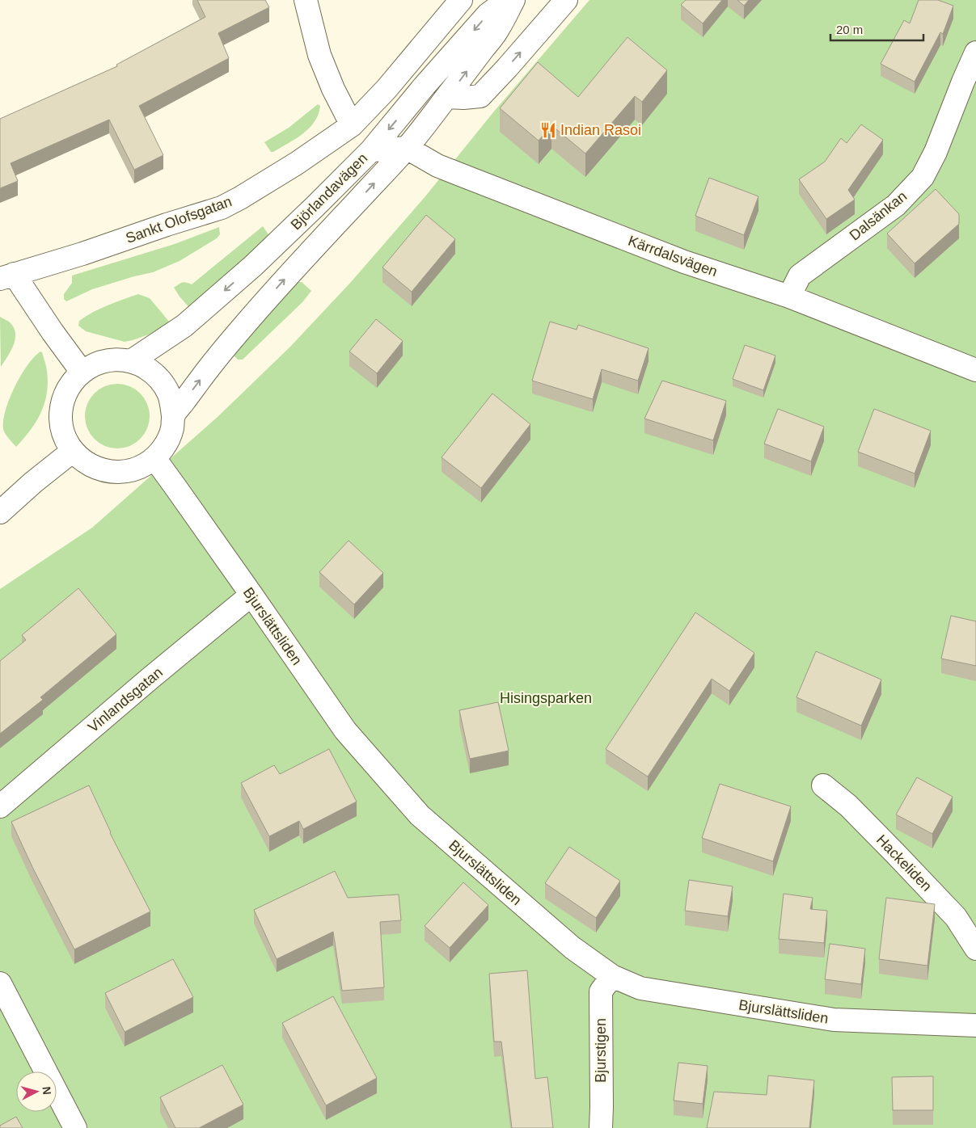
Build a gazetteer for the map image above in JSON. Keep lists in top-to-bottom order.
{
  "streets": {
    "street": [
      "Björlandavägen",
      "Dalsänkan",
      "Sankt Olofsgatan",
      "Kärrdalsvägen",
      "Bjurslättsliden",
      "Vinlandsgatan",
      "Hackeliden",
      "Bjurstigen"
    ]
  },
  "crossings": [
    ["Björlandavägen", "Sankt Olofsgatan"],
    ["Björlandavägen", "Kärrdalsvägen"],
    ["Björlandavägen", "Bjurslättsliden"],
    ["Dalsänkan", "Kärrdalsvägen"],
    ["Sankt Olofsgatan", "Bjurslättsliden"],
    ["Bjurslättsliden", "Vinlandsgatan"],
    ["Bjurslättsliden", "Bjurstigen"]
  ],
  "parks": ["Hisingsparken"],
  "places": {
    "restaurant": ["Indian Rasoi"]
  },
  "scale_bar": "20 m",
  "north": "right"
}
